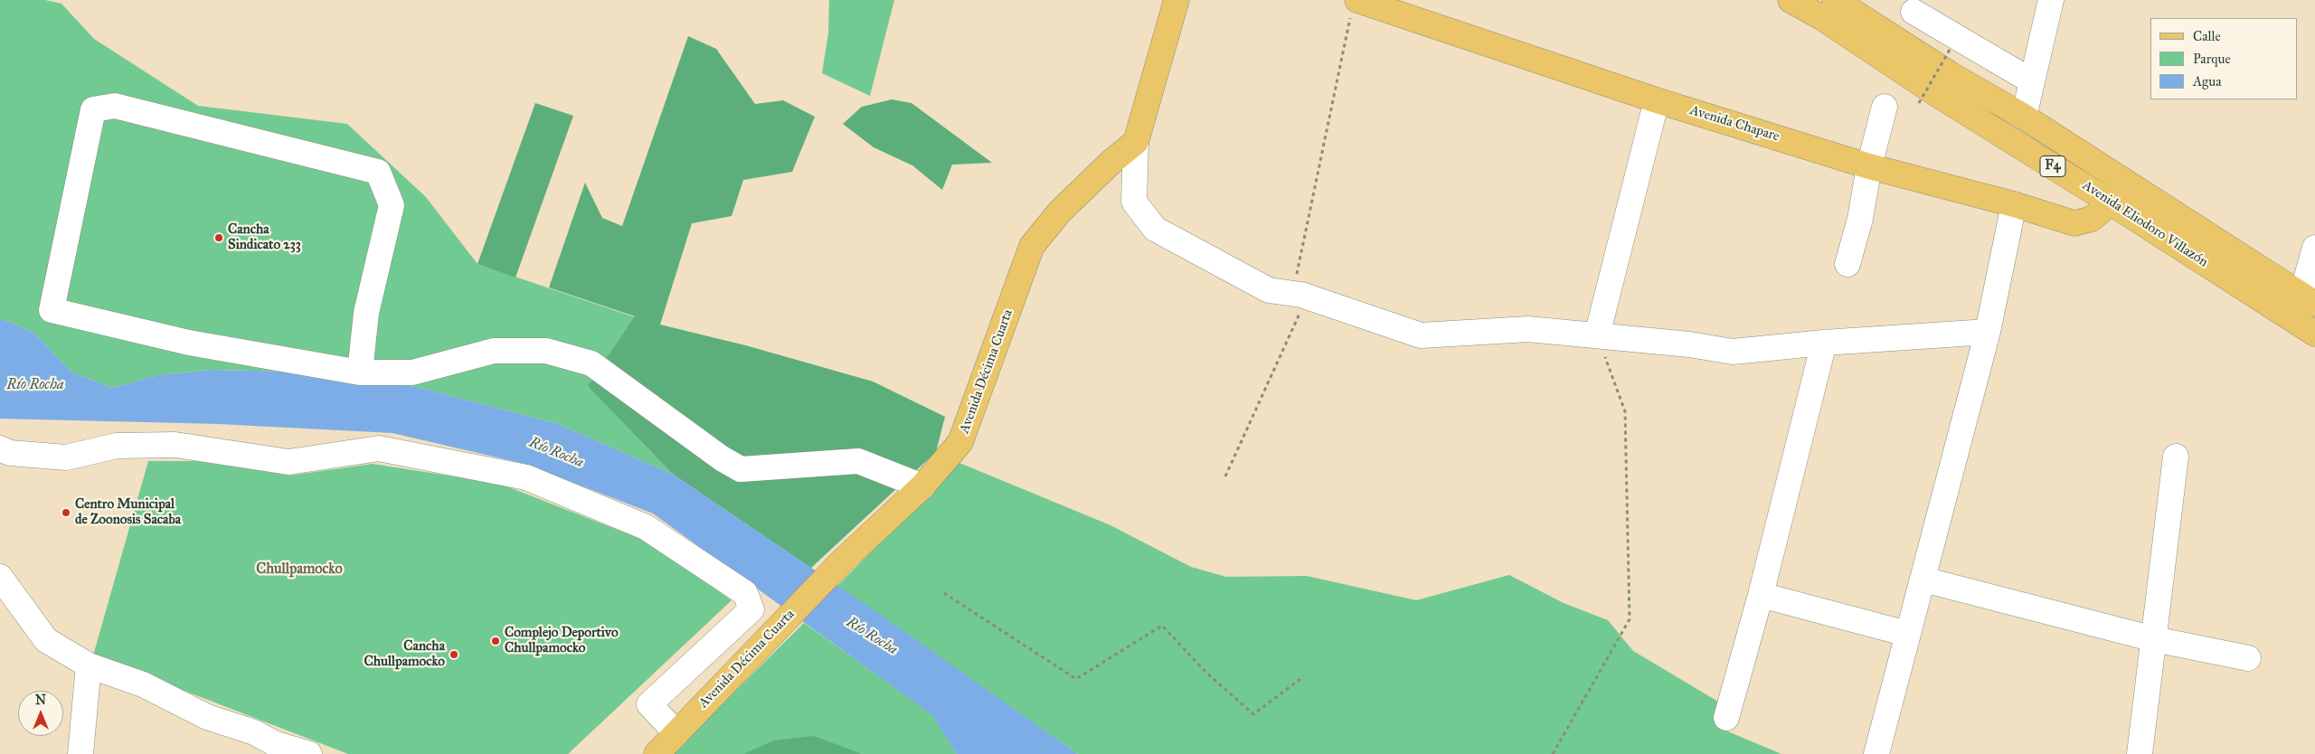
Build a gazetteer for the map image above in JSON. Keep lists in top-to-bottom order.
{
  "streets": {
    "main road": [
      "Avenida Chapare",
      "F4",
      "Avenida Eliodoro Villazón",
      "Avenida Décima Cuarta"
    ]
  },
  "crossings": [
    ["Avenida Chapare", "Avenida Eliodoro Villazón"]
  ],
  "districts": ["Chullpamocko"],
  "water": ["Río Rocha"],
  "places": [
    "Cancha Sindicato 233",
    "Centro Municipal de Zoonosis Sacaba",
    "Complejo Deportivo Chullpamocko",
    "Cancha Chullpamocko"
  ],
  "legend": ["Calle", "Parque", "Agua"],
  "north": "top"
}
